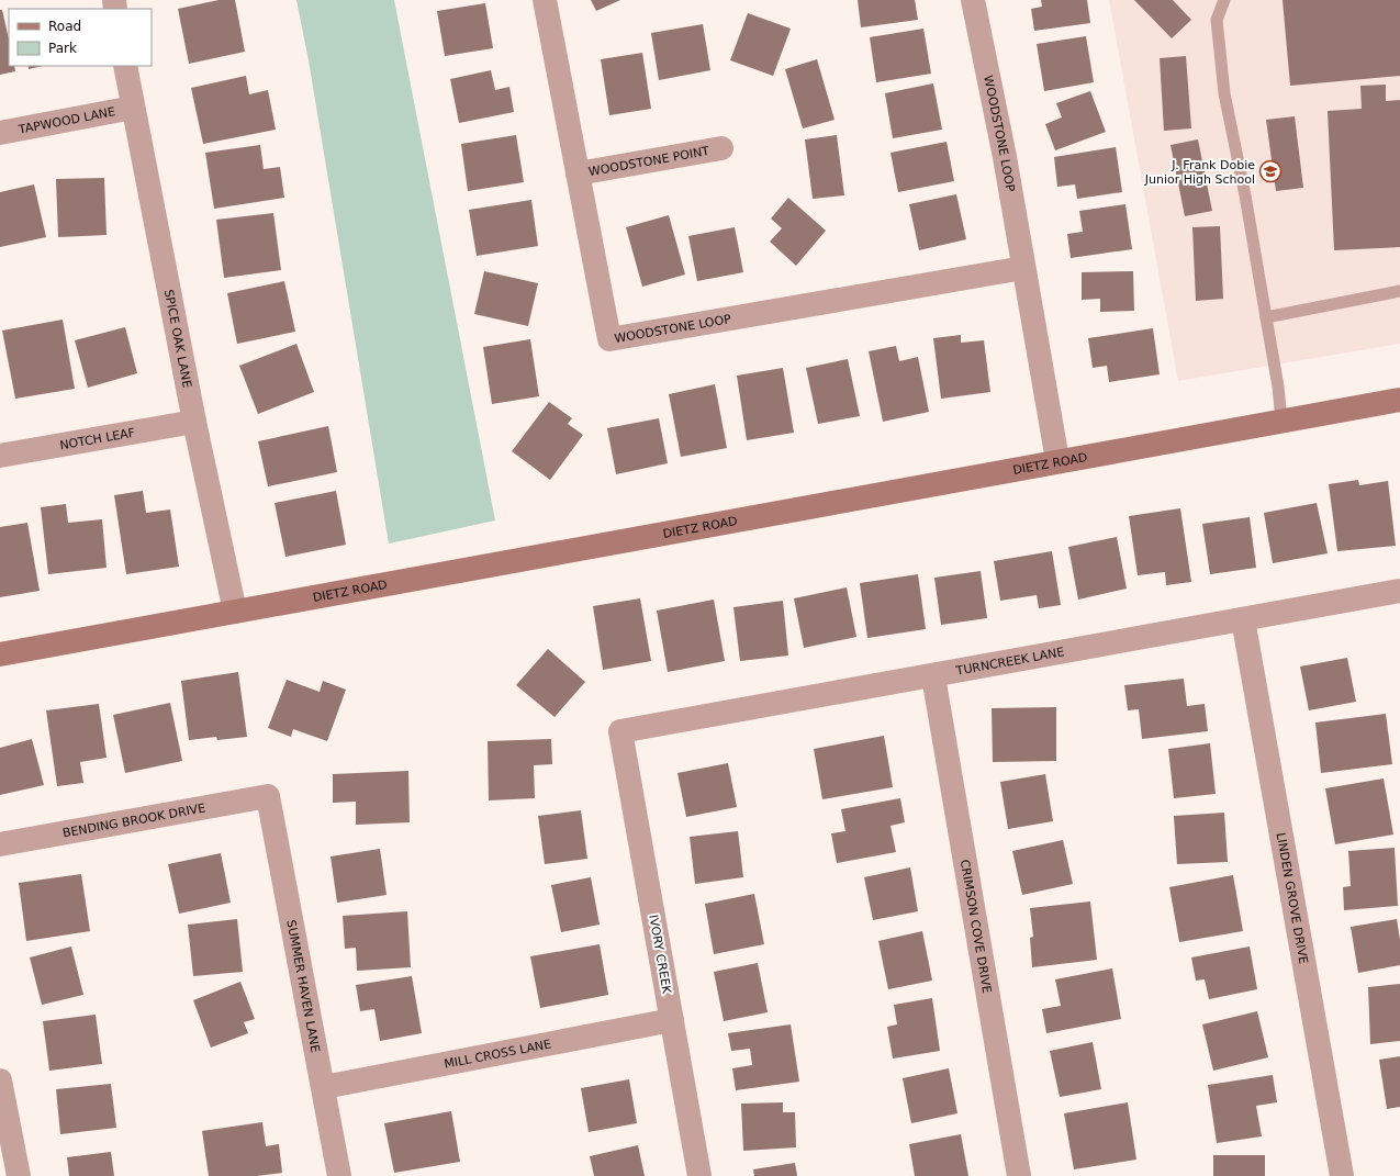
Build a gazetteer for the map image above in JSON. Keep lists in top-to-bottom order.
{
  "streets": {
    "street": [
      "TAPWOOD LANE",
      "WOODSTONE LOOP",
      "WOODSTONE POINT",
      "SPICE OAK LANE",
      "NOTCH LEAF",
      "DIETZ ROAD",
      "TURNCREEK LANE",
      "BENDING BROOK DRIVE",
      "LINDEN GROVE DRIVE",
      "CRIMSON COVE DRIVE",
      "IVORY CREEK",
      "SUMMER HAVEN LANE",
      "MILL CROSS LANE"
    ]
  },
  "crossings": [
    ["TAPWOOD LANE", "SPICE OAK LANE"],
    ["WOODSTONE LOOP", "WOODSTONE POINT"],
    ["WOODSTONE LOOP", "DIETZ ROAD"],
    ["SPICE OAK LANE", "NOTCH LEAF"],
    ["SPICE OAK LANE", "DIETZ ROAD"],
    ["TURNCREEK LANE", "LINDEN GROVE DRIVE"],
    ["TURNCREEK LANE", "CRIMSON COVE DRIVE"],
    ["TURNCREEK LANE", "IVORY CREEK"],
    ["BENDING BROOK DRIVE", "SUMMER HAVEN LANE"],
    ["IVORY CREEK", "MILL CROSS LANE"],
    ["SUMMER HAVEN LANE", "MILL CROSS LANE"]
  ],
  "places": {
    "school or university": ["J. Frank Dobie Junior High School"]
  },
  "legend": ["Road", "Park"]
}
